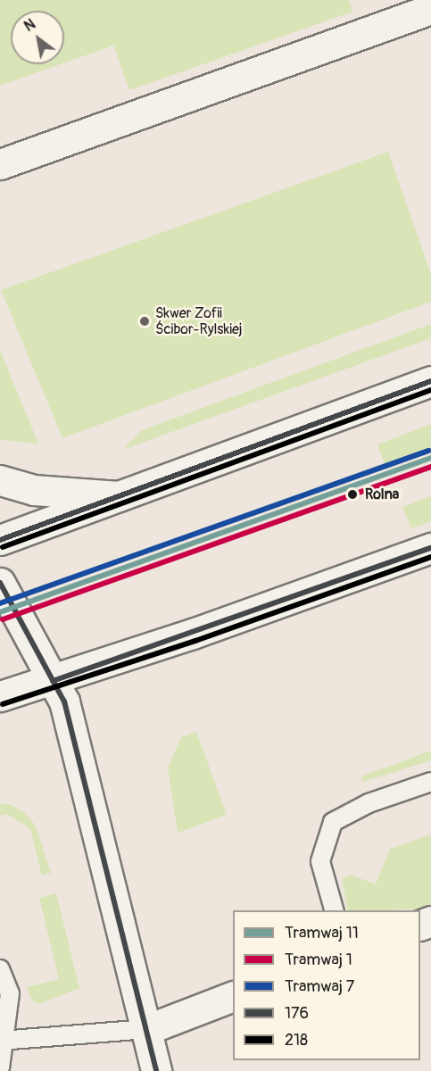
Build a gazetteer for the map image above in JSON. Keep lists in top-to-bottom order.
{
  "places": ["Skwer Zofii Ścibor-Rylskiej", "Rolna"],
  "lines": [
    "transit line 176",
    "transit line 218",
    "tram line 7",
    "tram line 11",
    "tram line 1"
  ],
  "legend": [
    "Tramwaj 11",
    "Tramwaj 1",
    "Tramwaj 7",
    "176",
    "218"
  ],
  "north": "top left"
}
